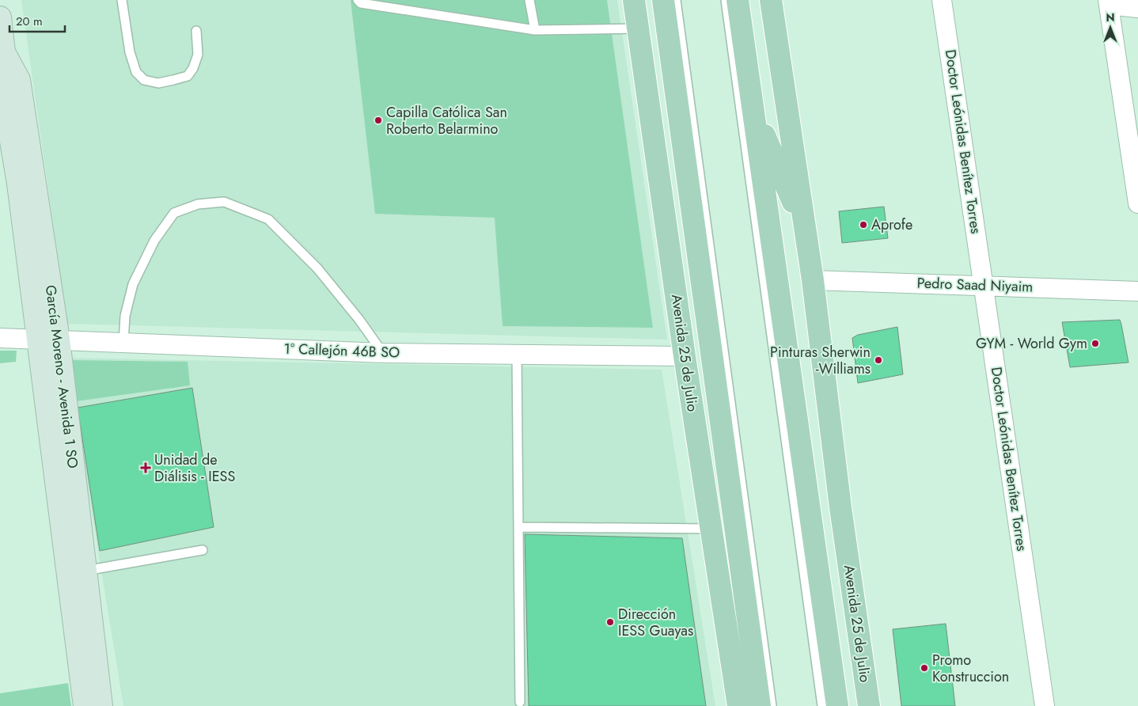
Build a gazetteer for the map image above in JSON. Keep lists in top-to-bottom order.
{
  "streets": {
    "main road": ["Avenida 25 de Julio"],
    "street": [
      "Doctor Leónidas Benítez Torres",
      "Pedro Saad Niyaim",
      "1° Callejón 46B SO",
      "García Moreno - Avenida 1 SO"
    ]
  },
  "crossings": [
    ["Doctor Leónidas Benítez Torres", "Pedro Saad Niyaim"],
    ["Pedro Saad Niyaim", "Avenida 25 de Julio"],
    ["1° Callejón 46B SO", "Avenida 25 de Julio"],
    ["1° Callejón 46B SO", "García Moreno - Avenida 1 SO"]
  ],
  "places": {
    "other": [
      "Capilla Católica San Roberto Belarmino",
      "Aprofe",
      "GYM - World Gym",
      "Pinturas Sherwin -Williams",
      "Dirección IESS Guayas",
      "Promo Konstruccion"
    ],
    "health": ["Unidad de Diálisis - IESS"]
  },
  "scale_bar": "20 m",
  "north": "top"
}
